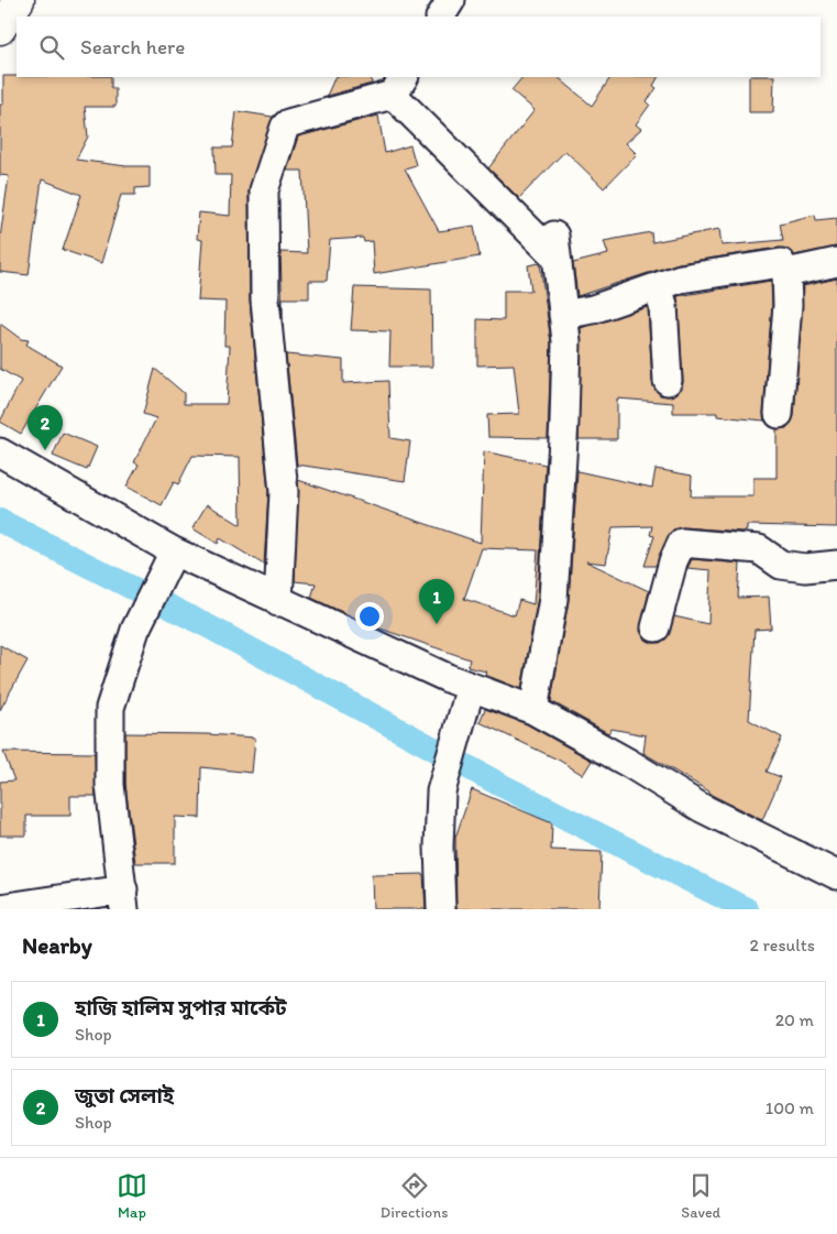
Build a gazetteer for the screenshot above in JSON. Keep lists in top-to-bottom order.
{
  "page": {
    "search": "Search here",
    "pins": ["2", "1"],
    "heading": ["Nearby", "2 results"],
    "list": [
      {
        "mark": "1",
        "name": "হাজি হালিম সুপার মার্কেট",
        "note": "Shop",
        "value": "20 m"
      },
      {
        "mark": "2",
        "name": "জুতা সেলাই",
        "note": "Shop",
        "value": "100 m"
      }
    ],
    "nav": ["Map", "Directions", "Saved"]
  }
}
